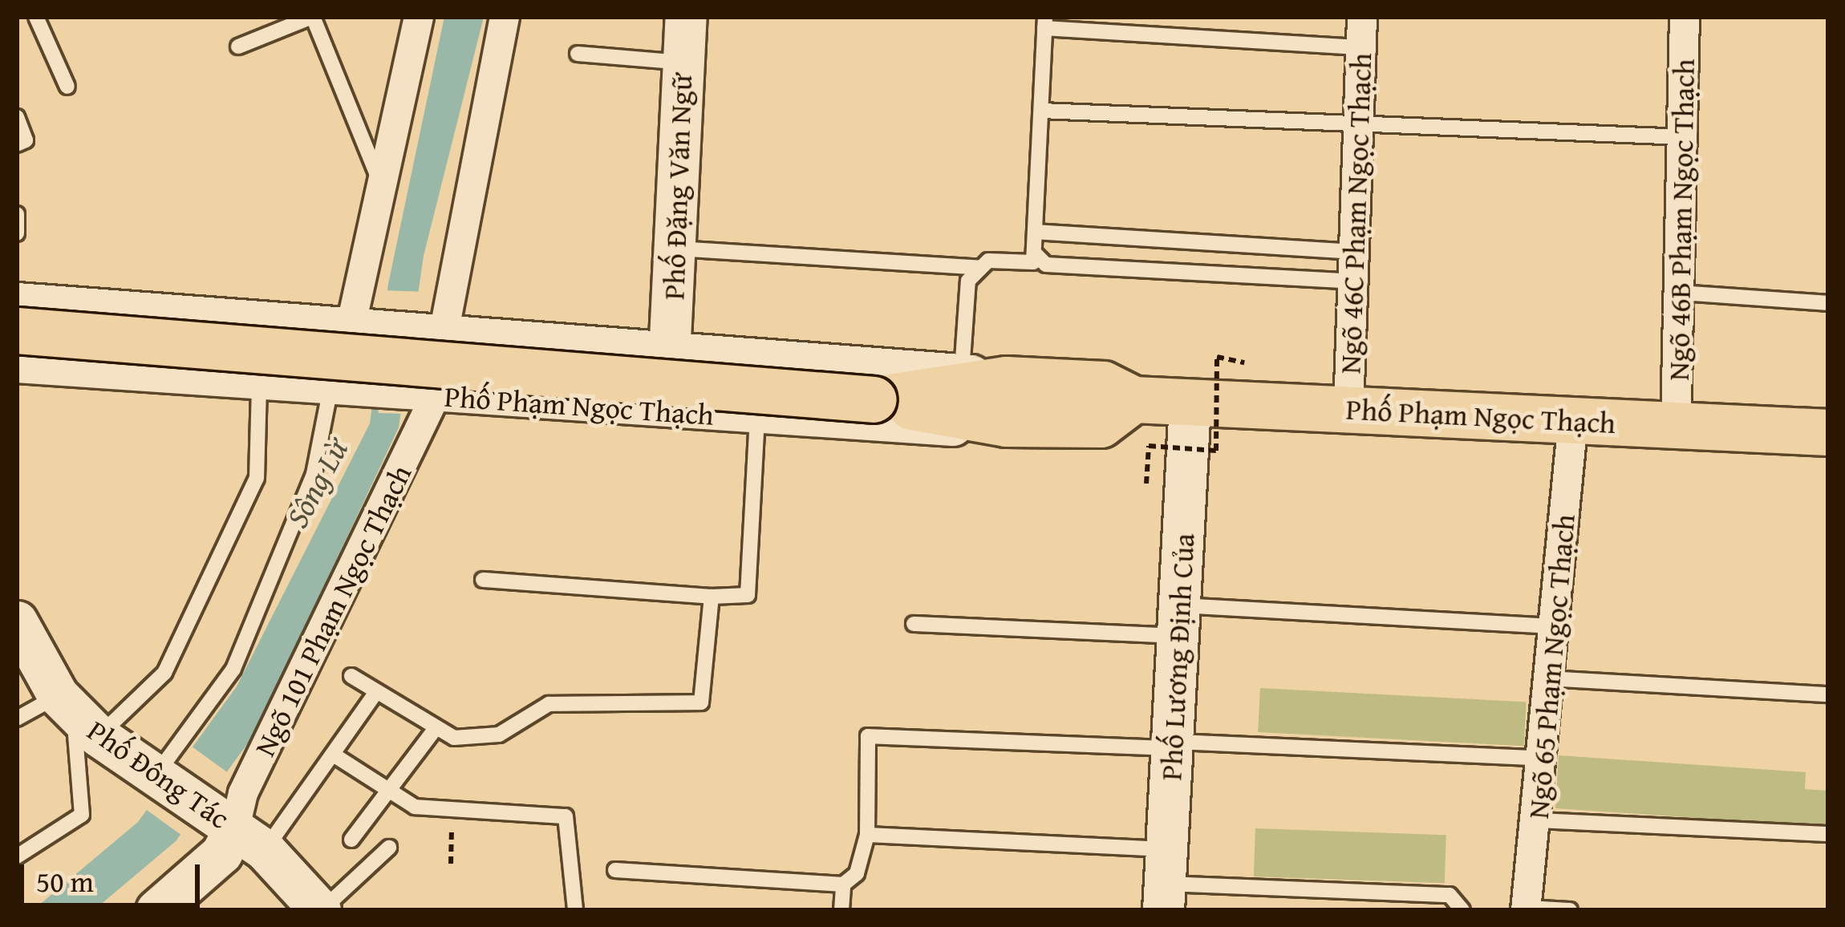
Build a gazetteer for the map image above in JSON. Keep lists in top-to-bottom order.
{
  "streets": {
    "main road": [
      "Phố Đặng Văn Ngữ",
      "Phố Phạm Ngọc Thạch",
      "Phố Lương Định Của",
      "Phố Đông Tác"
    ],
    "street": [
      "Ngõ 46C Phạm Ngọc Thạch",
      "Ngõ 46B Phạm Ngọc Thạch",
      "Ngõ 101 Phạm Ngọc Thạch",
      "Ngõ 65 Phạm Ngọc Thạch"
    ]
  },
  "crossings": [
    ["Phố Đặng Văn Ngữ", "Phố Phạm Ngọc Thạch"],
    ["Ngõ 46C Phạm Ngọc Thạch", "Phố Phạm Ngọc Thạch"],
    ["Ngõ 46B Phạm Ngọc Thạch", "Phố Phạm Ngọc Thạch"],
    ["Phố Phạm Ngọc Thạch", "Ngõ 101 Phạm Ngọc Thạch"],
    ["Phố Phạm Ngọc Thạch", "Phố Lương Định Của"],
    ["Phố Phạm Ngọc Thạch", "Ngõ 65 Phạm Ngọc Thạch"],
    ["Ngõ 101 Phạm Ngọc Thạch", "Phố Đông Tác"]
  ],
  "water": ["Sông Lừ"],
  "scale_bar": "50 m"
}
